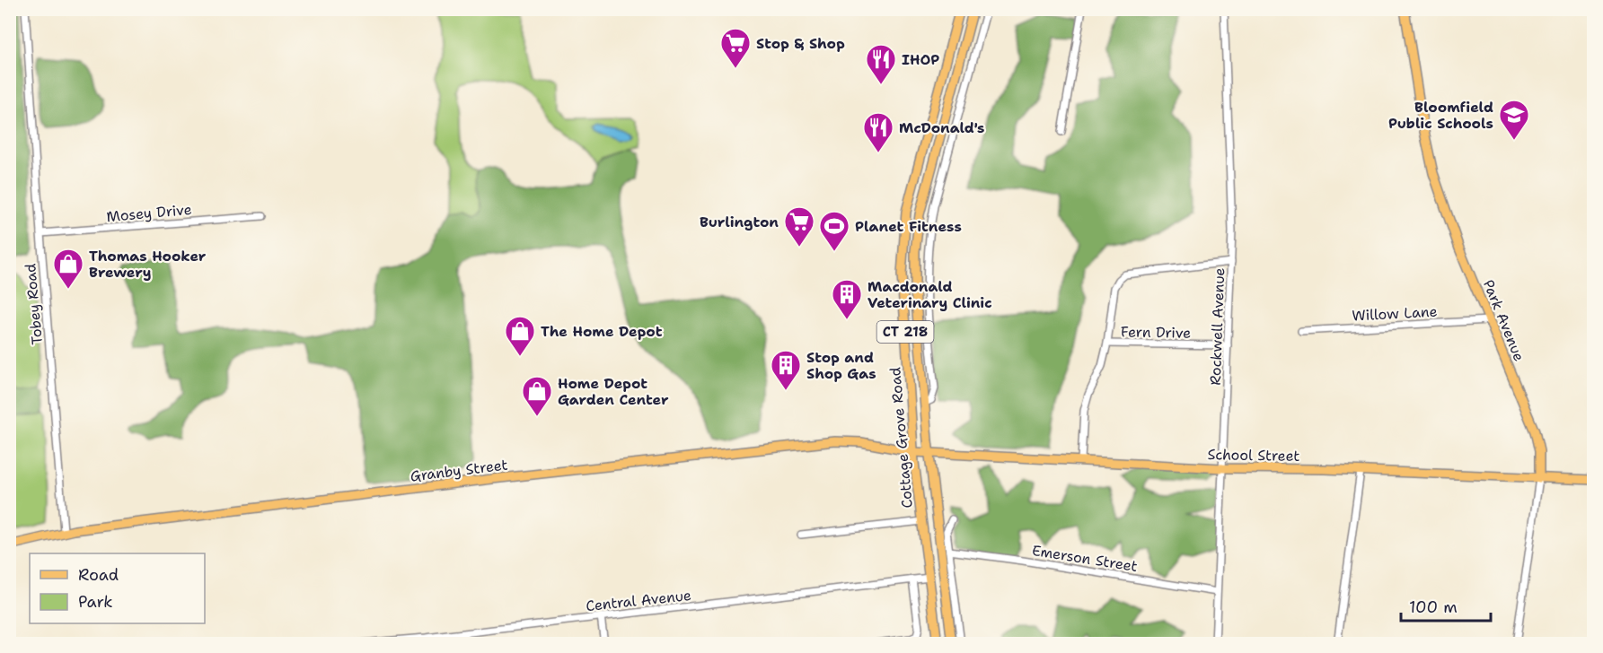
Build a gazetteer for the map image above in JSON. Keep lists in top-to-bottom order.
{
  "streets": {
    "main road": [
      "Park Avenue",
      "CT 218",
      "Cottage Grove Road",
      "School Street",
      "Granby Street"
    ],
    "street": [
      "Mosey Drive",
      "Tobey Road",
      "Willow Lane",
      "Rockwell Avenue",
      "Fern Drive",
      "Emerson Street",
      "Central Avenue"
    ]
  },
  "crossings": [
    ["Mosey Drive", "Tobey Road"],
    ["Tobey Road", "Granby Street"],
    ["Willow Lane", "Park Avenue"],
    ["Park Avenue", "School Street"],
    ["Rockwell Avenue", "Fern Drive"],
    ["Rockwell Avenue", "School Street"],
    ["Rockwell Avenue", "Emerson Street"],
    ["Fern Drive", "School Street"],
    ["Cottage Grove Road", "School Street"],
    ["Cottage Grove Road", "Granby Street"],
    ["Cottage Grove Road", "Central Avenue"],
    ["School Street", "Granby Street"]
  ],
  "places": {
    "supermarket": ["Stop & Shop", "Burlington"],
    "restaurant": ["IHOP", "McDonald's"],
    "school or university": ["Bloomfield Public Schools"],
    "sports": ["Planet Fitness"],
    "shop": ["Thomas Hooker Brewery", "The Home Depot", "Home Depot Garden Center"],
    "building": ["Macdonald Veterinary Clinic", "Stop and Shop Gas"]
  },
  "legend": ["Road", "Park"],
  "scale_bar": "100 m"
}
